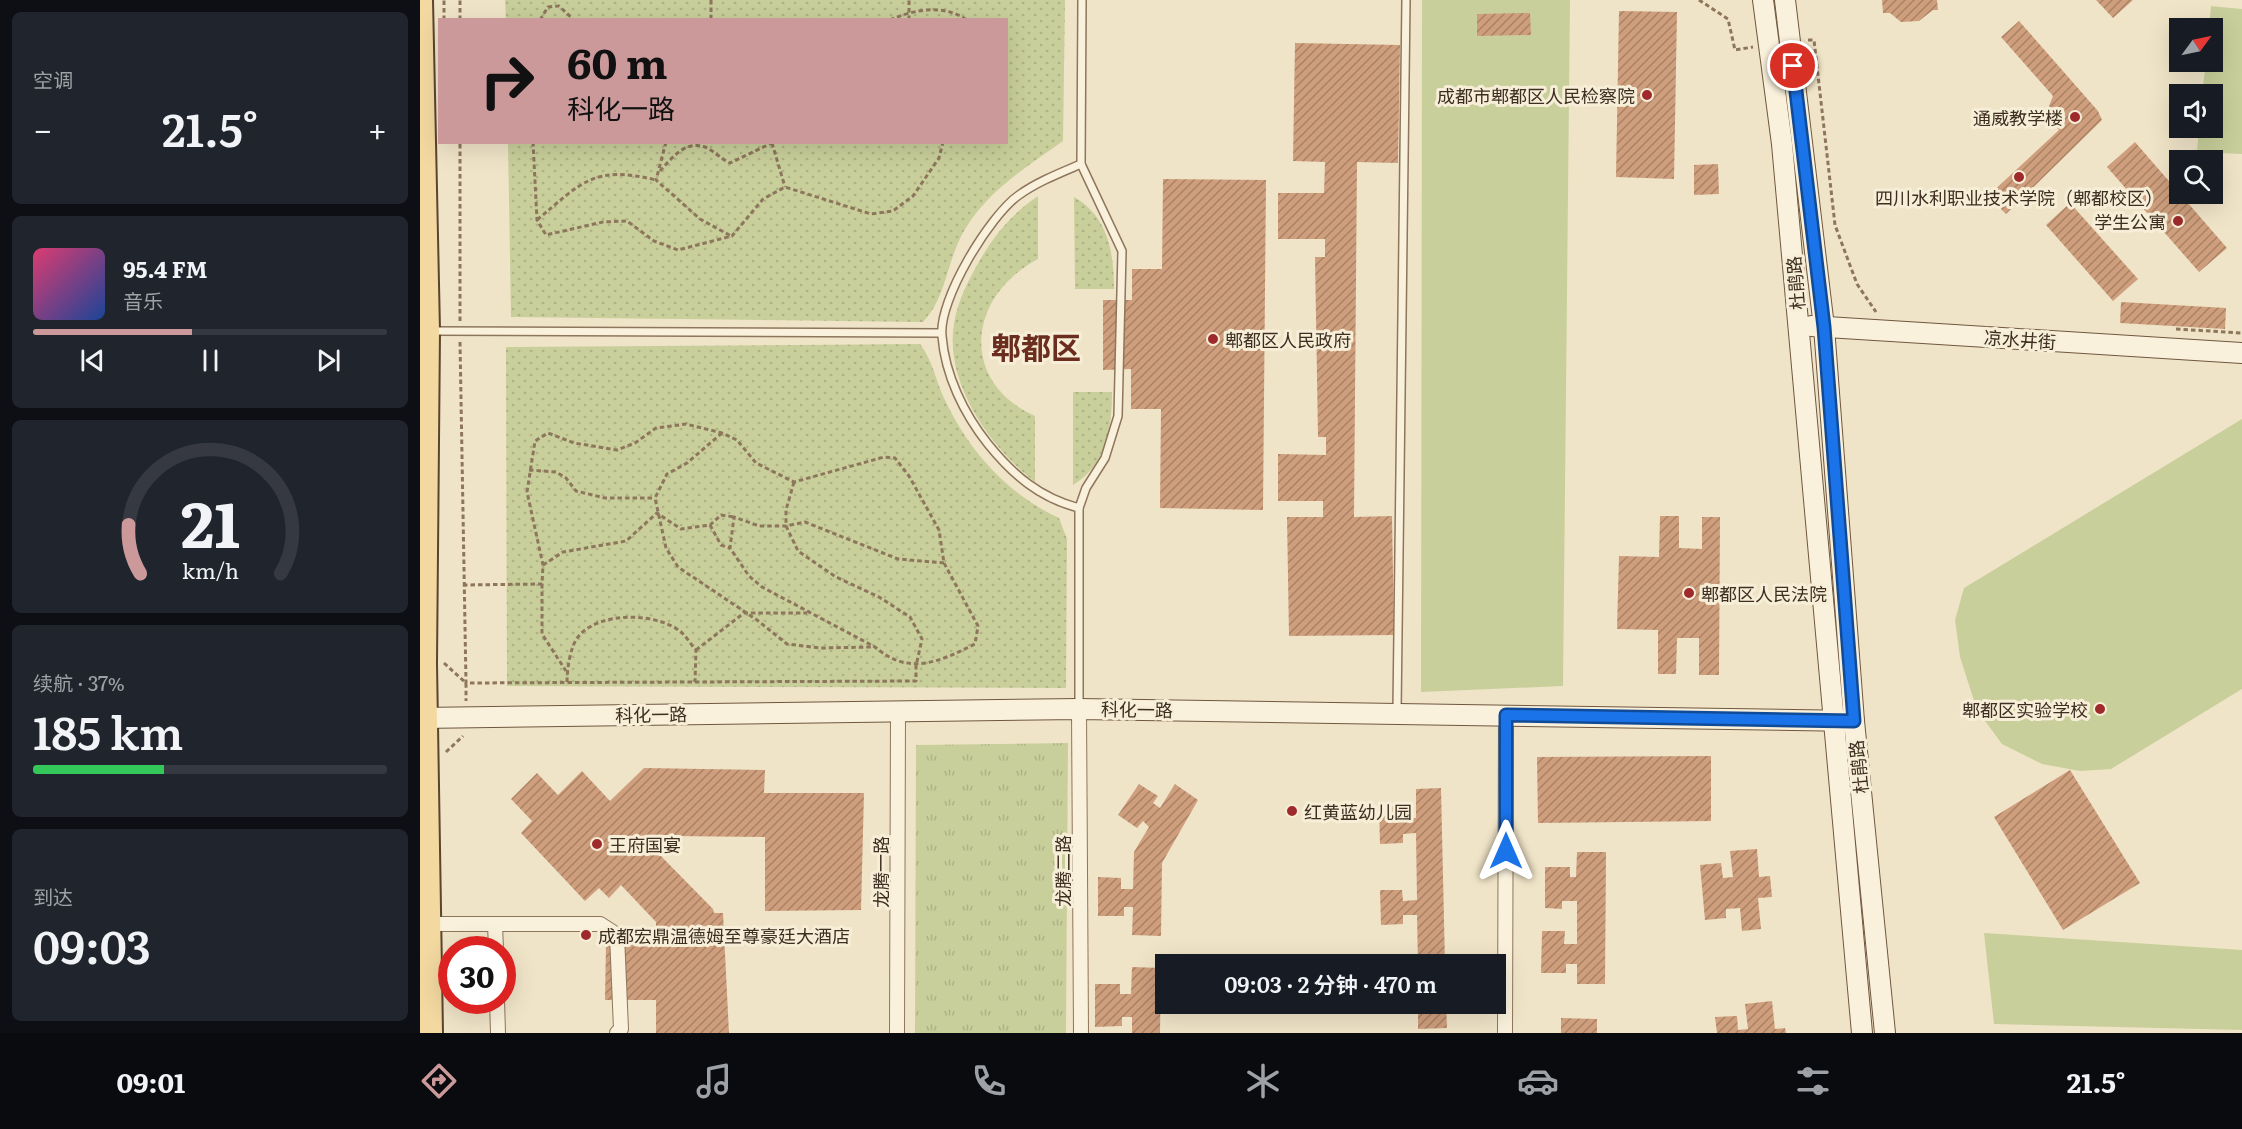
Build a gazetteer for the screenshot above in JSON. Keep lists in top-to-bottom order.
{
  "streets": {
    "main road": ["杜鹃路", "凉水井街", "科化一路"],
    "street": ["龙腾二路", "龙腾一路"]
  },
  "crossings": [
    ["杜鹃路", "凉水井街"],
    ["杜鹃路", "科化一路"],
    ["科化一路", "龙腾二路"],
    ["科化一路", "龙腾一路"]
  ],
  "districts": ["郫都区"],
  "places": [
    "成都市郫都区人民检察院",
    "通威教学楼",
    "四川水利职业技术学院（郫都校区）",
    "学生公寓",
    "郫都区人民政府",
    "郫都区人民法院",
    "郫都区实验学校",
    "红黄蓝幼儿园",
    "王府国宴",
    "成都宏鼎温德姆至尊豪廷大酒店"
  ],
  "north": "top right",
  "page": {
    "tile": [
      "空调",
      ["续航 · 37%", "185 km"],
      ["到达", "09:03"]
    ],
    "turn": ["60 m", "科化一路"],
    "heat": ["−", "21.5°", "+"],
    "song": ["95.4 FM", "音乐"],
    "limit": "30",
    "trip": "09:03 · 2 分钟 · 470 m",
    "tabs": ["09:01", "21.5°"],
    "gauge": ["21", "km/h"]
  }
}
